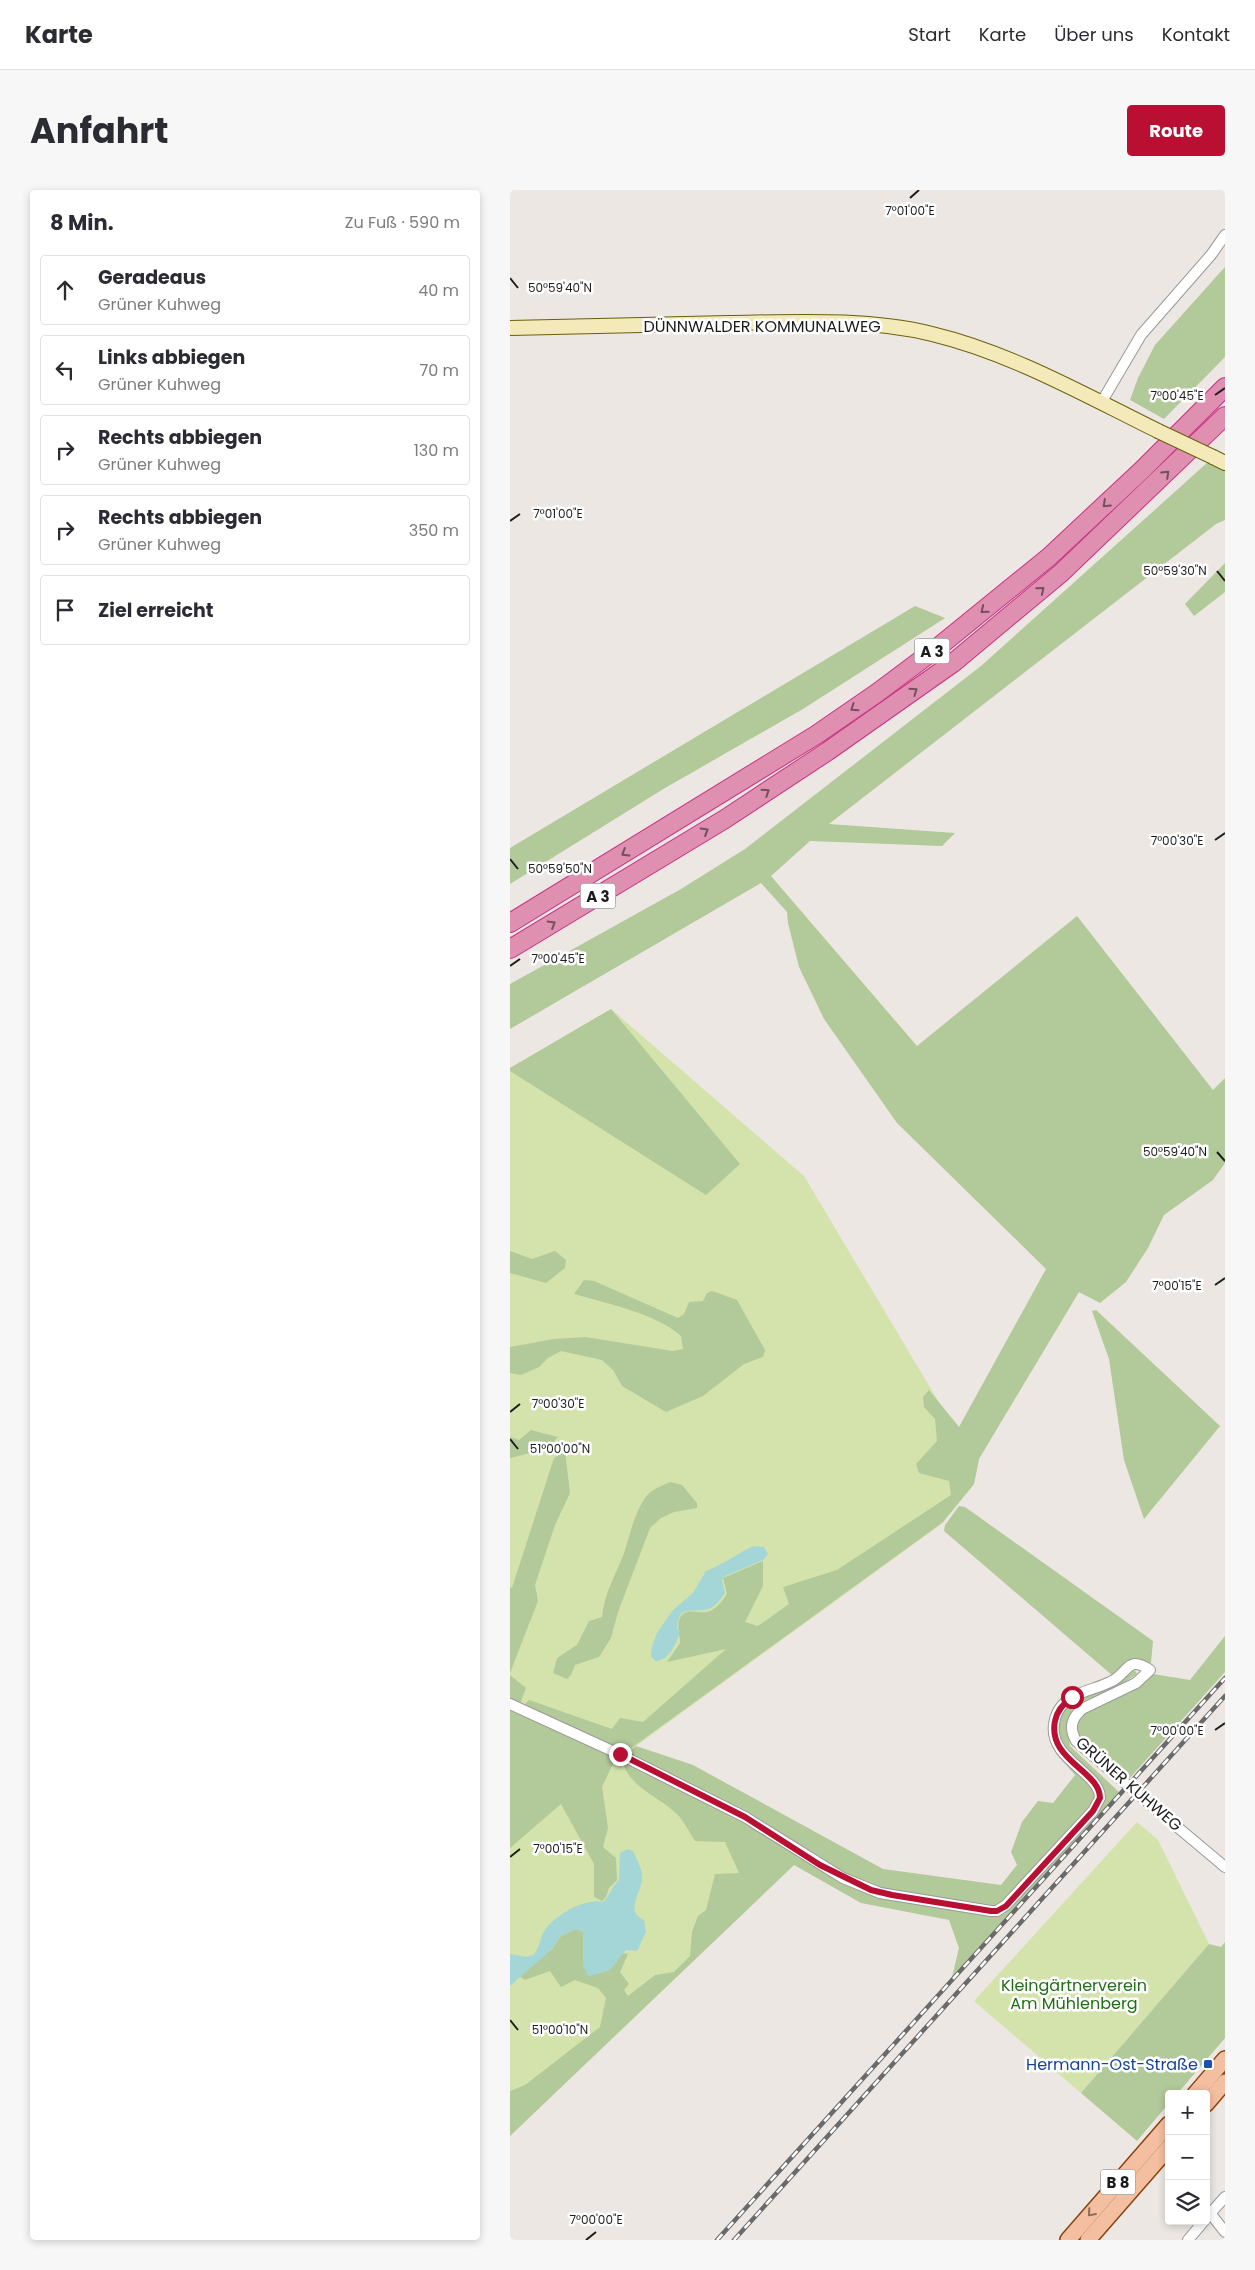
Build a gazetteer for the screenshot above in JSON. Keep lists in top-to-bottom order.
{
  "streets": {
    "highway": ["A 3"],
    "main road": ["DÜNNWALDER KOMMUNALWEG", "B 8"],
    "street": ["GRÜNER KUHWEG"]
  },
  "parks": ["Kleingärtnerverein Am Mühlenberg"],
  "places": {
    "transit": ["Hermann-Ost-Straße"]
  },
  "page": {
    "header": "Karte",
    "nav": [
      "Start",
      "Karte",
      "Über uns",
      "Kontakt"
    ],
    "title": "Anfahrt",
    "buttons": "Route",
    "heading": ["8 Min.", "Zu Fuß · 590 m"],
    "list": [
      ["Geradeaus", "Grüner Kuhweg", "40 m"],
      ["Links abbiegen", "Grüner Kuhweg", "70 m"],
      ["Rechts abbiegen", "Grüner Kuhweg", "130 m"],
      ["Rechts abbiegen", "Grüner Kuhweg", "350 m"],
      "Ziel erreicht"
    ],
    "map_buttons": ["+", "−"]
  },
  "coordinates": [
    "7°01'00\"E",
    "50°59'40\"N",
    "7°00'45\"E",
    "50°59'30\"N",
    "7°00'30\"E",
    "50°59'50\"N",
    "7°00'15\"E",
    "51°00'00\"N",
    "7°00'00\"E",
    "51°00'10\"N"
  ]
}
